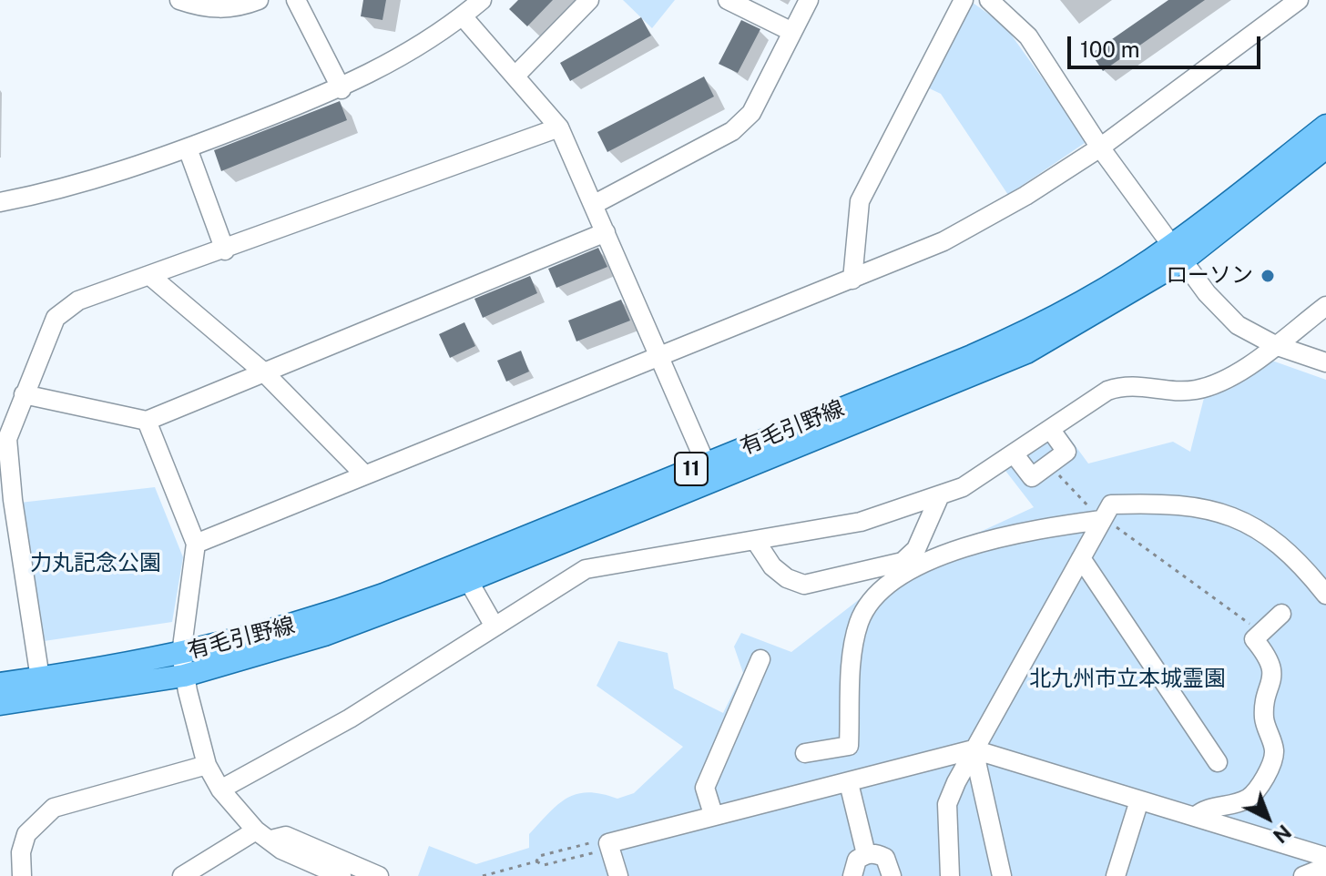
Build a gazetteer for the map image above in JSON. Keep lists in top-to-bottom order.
{
  "streets": {
    "main road": ["有毛引野線", "11"]
  },
  "parks": ["力丸記念公園", "北九州市立本城霊園"],
  "places": ["ローソン"],
  "scale_bar": "100 m",
  "north": "bottom right"
}
